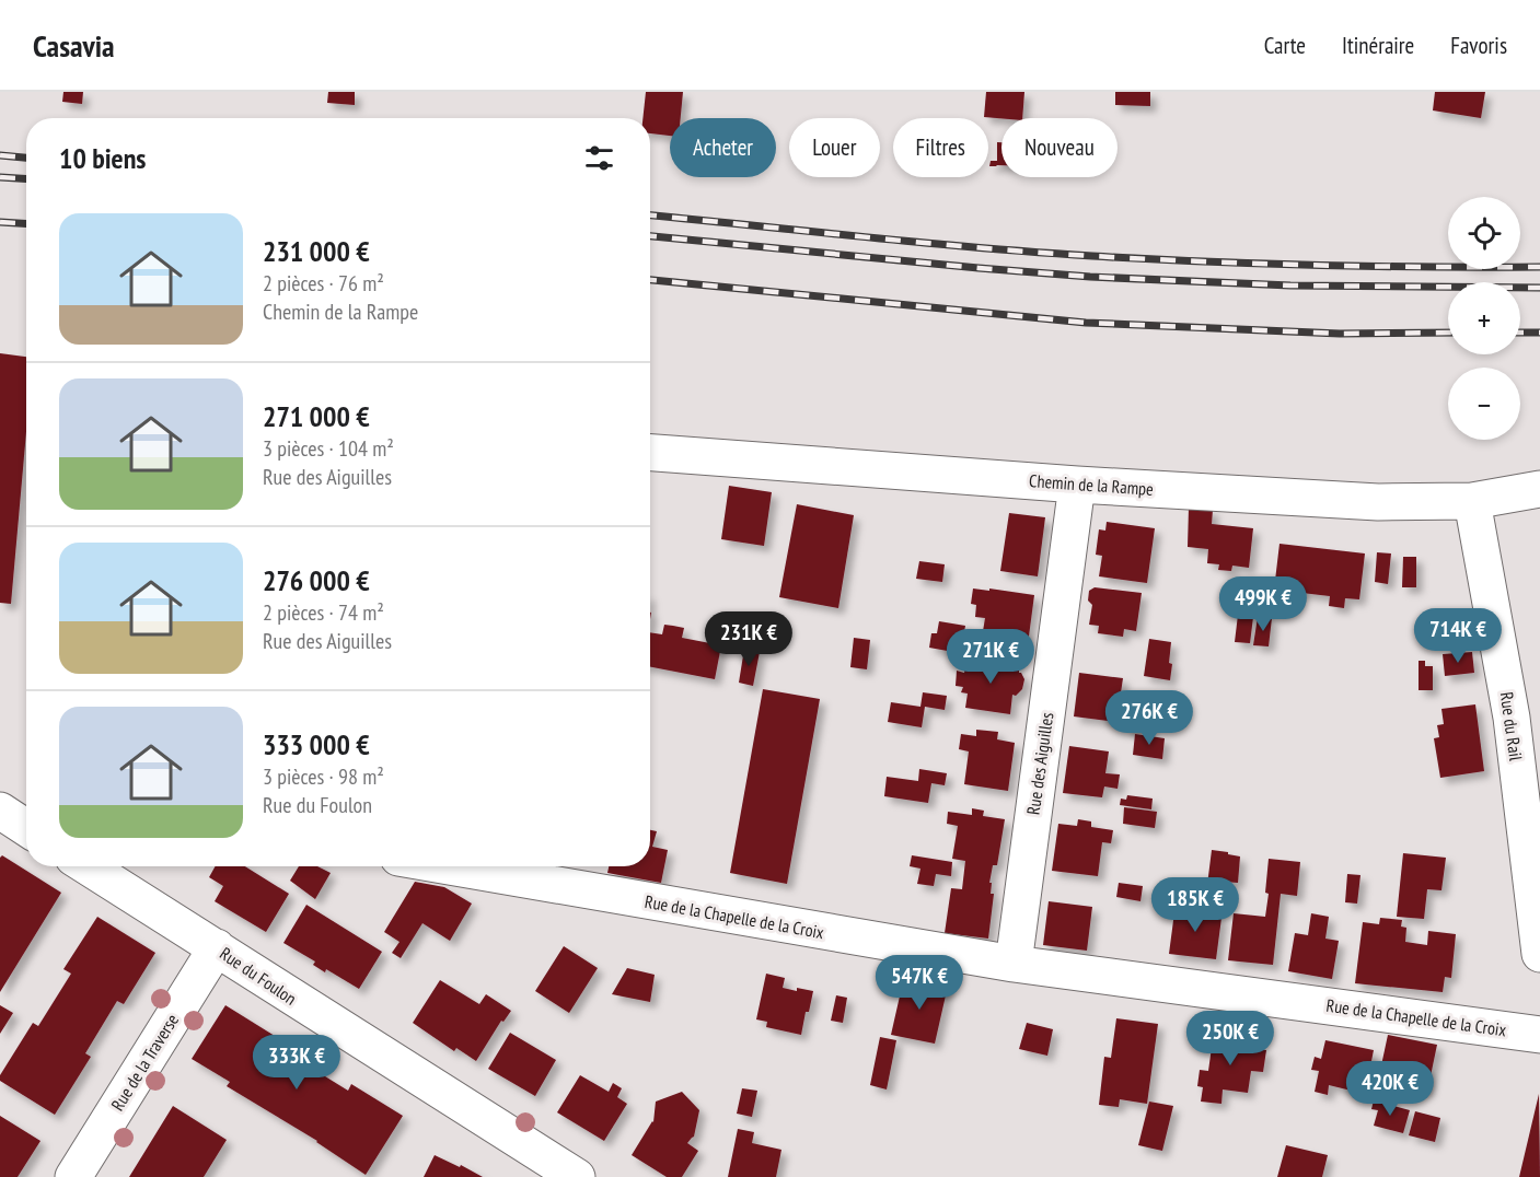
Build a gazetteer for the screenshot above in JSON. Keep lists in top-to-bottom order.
{
  "streets": {
    "street": [
      "Chemin de la Rampe",
      "Rue du Rail",
      "Rue des Aiguilles",
      "Rue de la Chapelle de la Croix",
      "Rue du Foulon",
      "Rue de la Traverse"
    ]
  },
  "crossings": [
    ["Chemin de la Rampe", "Rue du Rail"],
    ["Chemin de la Rampe", "Rue des Aiguilles"],
    ["Rue des Aiguilles", "Rue de la Chapelle de la Croix"],
    ["Rue du Foulon", "Rue de la Traverse"]
  ],
  "page": {
    "header": "Casavia",
    "nav": ["Carte", "Itinéraire", "Favoris"],
    "chip": [
      "Acheter",
      "Louer",
      "Filtres",
      "Nouveau"
    ],
    "heading": "10 biens",
    "map_buttons": ["+", "−"],
    "list": [
      {
        "name": "231 000 €",
        "note": "2 pièces · 76 m² · Chemin de la Rampe"
      },
      {
        "name": "271 000 €",
        "note": "3 pièces · 104 m² · Rue des Aiguilles"
      },
      {
        "name": "276 000 €",
        "note": "2 pièces · 74 m² · Rue des Aiguilles"
      },
      {
        "name": "333 000 €",
        "note": "3 pièces · 98 m² · Rue du Foulon"
      }
    ],
    "price": [
      "499K €",
      "714K €",
      "231K €",
      "271K €",
      "276K €",
      "185K €",
      "547K €",
      "250K €",
      "333K €",
      "420K €"
    ]
  }
}
